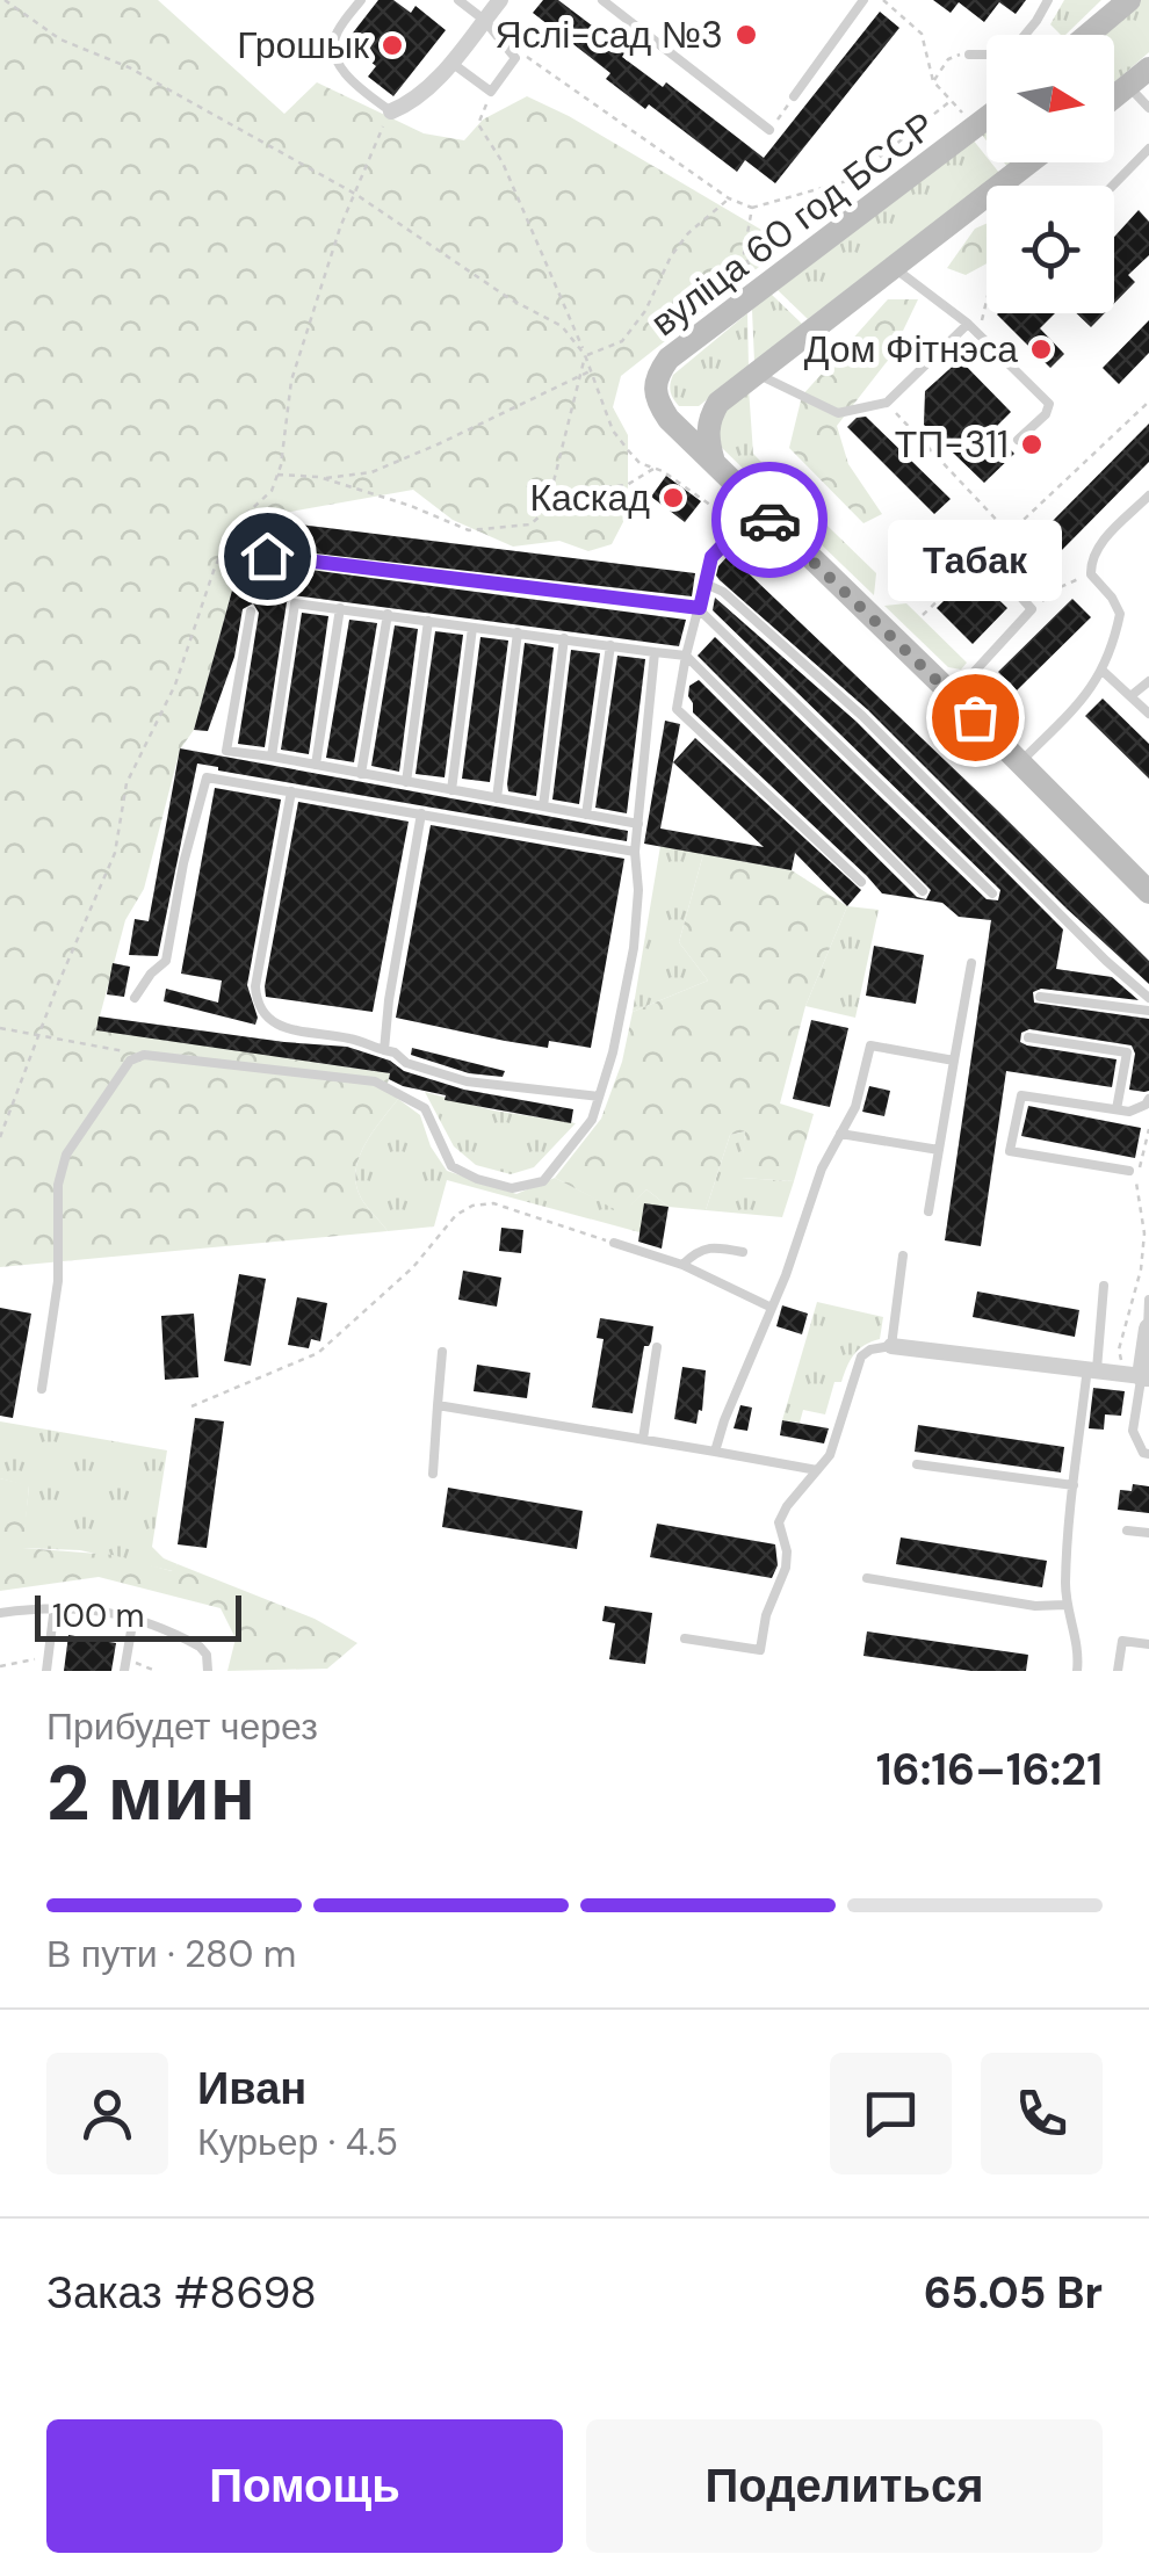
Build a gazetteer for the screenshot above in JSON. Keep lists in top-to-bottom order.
{
  "streets": {
    "main road": ["вуліца 60 год БССР"]
  },
  "places": [
    "Яслі-сад №3",
    "Грошык",
    "Дом Фітнэса",
    "ТП-311",
    "Каскад",
    "Табак"
  ],
  "scale_bar": "100 m",
  "north": "right",
  "page": {
    "bubble": "Табак",
    "scale": "100 m",
    "heading": ["2 мин", "Прибудет через", "16:16–16:21"],
    "panel": [
      "Иван",
      "Курьер · 4.5",
      "Заказ #8698",
      "65.05 Br"
    ],
    "bar": "В пути · 280 m",
    "buttons": ["Помощь", "Поделиться"]
  }
}
